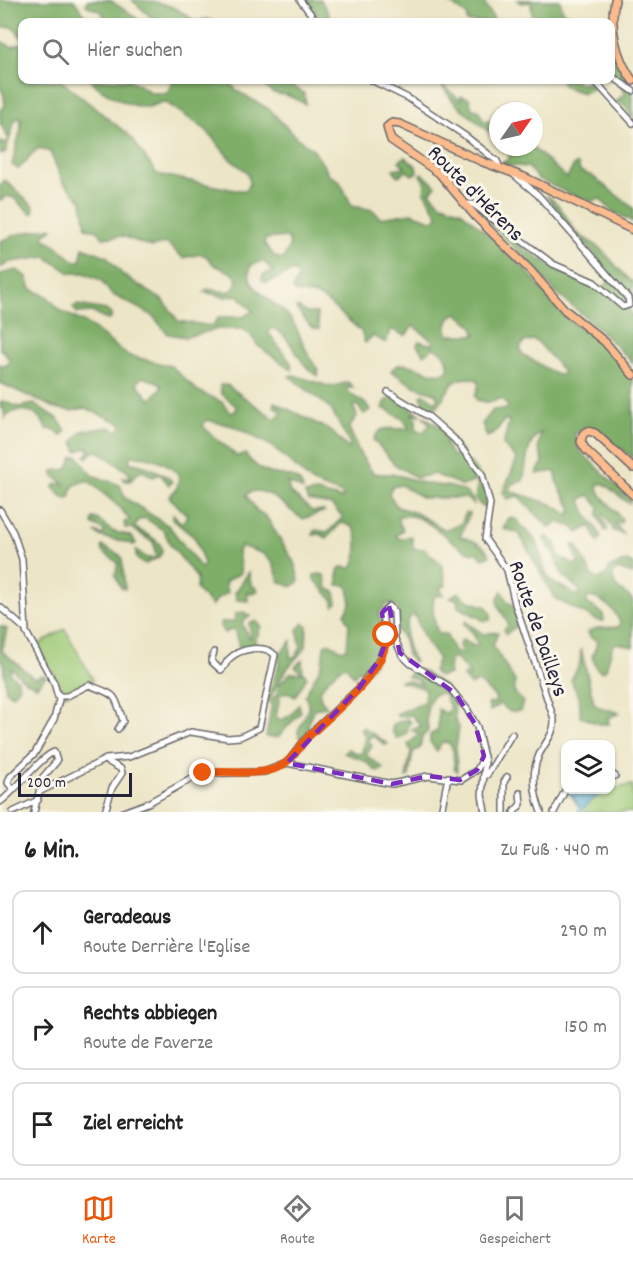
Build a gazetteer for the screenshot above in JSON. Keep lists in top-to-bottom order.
{
  "streets": {
    "main road": ["Route d'Hérens"],
    "street": ["Route de Dailleys"]
  },
  "scale_bar": "200 m",
  "north": "top right",
  "page": {
    "search": "Hier suchen",
    "scale": "200 m",
    "heading": ["6 Min.", "Zu Fuß · 440 m"],
    "list": [
      ["Geradeaus", "Route Derrière l'Eglise", "290 m"],
      ["Rechts abbiegen", "Route de Faverze", "150 m"],
      "Ziel erreicht"
    ],
    "nav": ["Karte", "Route", "Gespeichert"]
  }
}
